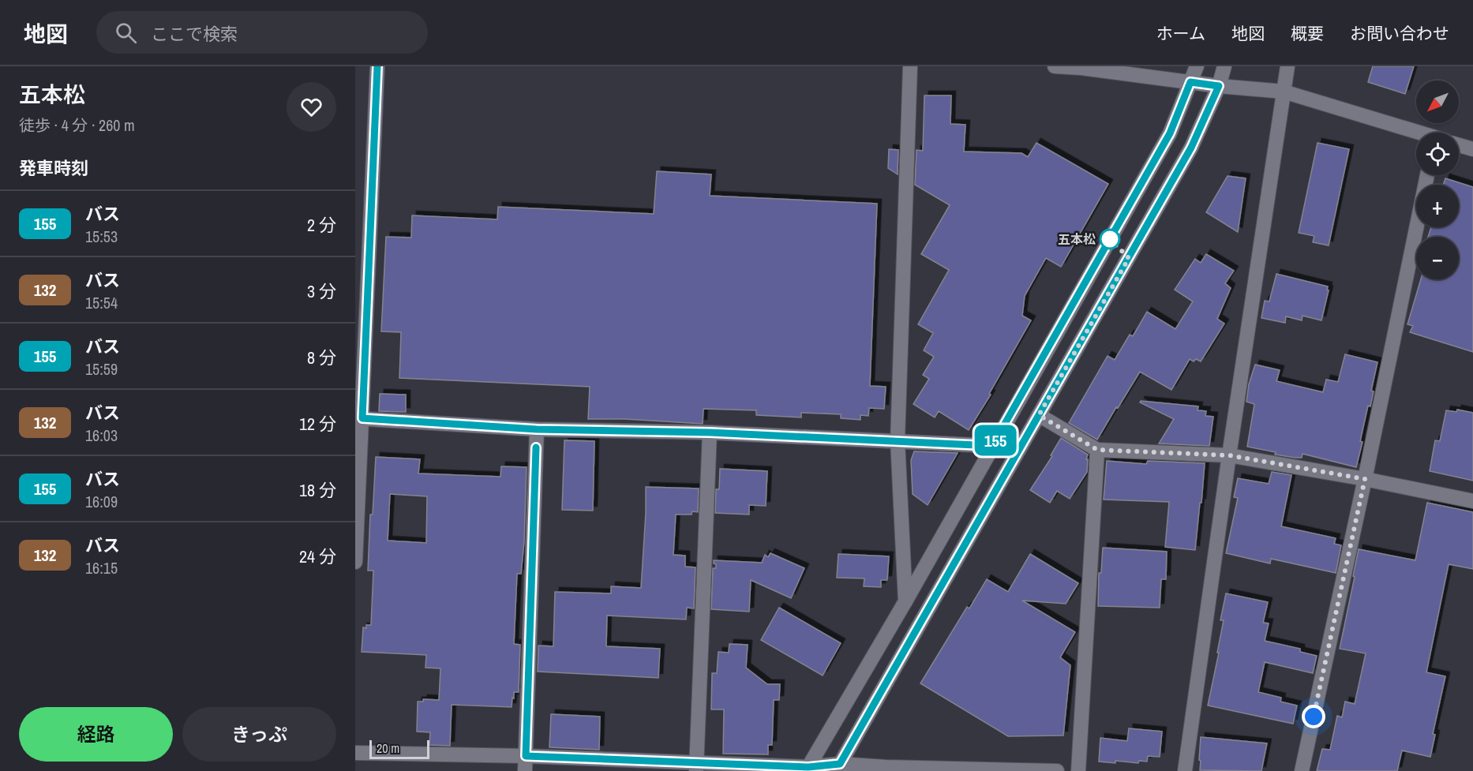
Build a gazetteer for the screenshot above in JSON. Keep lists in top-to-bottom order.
{
  "places": ["五本松"],
  "lines": ["bus line 155"],
  "scale_bar": "20 m",
  "north": "bottom left",
  "page": {
    "header": "地図",
    "search": "ここで検索",
    "nav": [
      "ホーム",
      "地図",
      "概要",
      "お問い合わせ"
    ],
    "heading": [
      ["五本松", "徒歩 · 4 分 · 260 m"],
      "発車時刻"
    ],
    "on_map": "155",
    "map_buttons": ["+", "−"],
    "list": [
      {
        "mark": "155",
        "name": "バス",
        "note": "15:53",
        "value": "2 分"
      },
      {
        "mark": "132",
        "name": "バス",
        "note": "15:54",
        "value": "3 分"
      },
      {
        "mark": "155",
        "name": "バス",
        "note": "15:59",
        "value": "8 分"
      },
      {
        "mark": "132",
        "name": "バス",
        "note": "16:03",
        "value": "12 分"
      },
      {
        "mark": "155",
        "name": "バス",
        "note": "16:09",
        "value": "18 分"
      },
      {
        "mark": "132",
        "name": "バス",
        "note": "16:15",
        "value": "24 分"
      }
    ],
    "buttons": ["経路", "きっぷ"],
    "scale": "20 m"
  }
}
